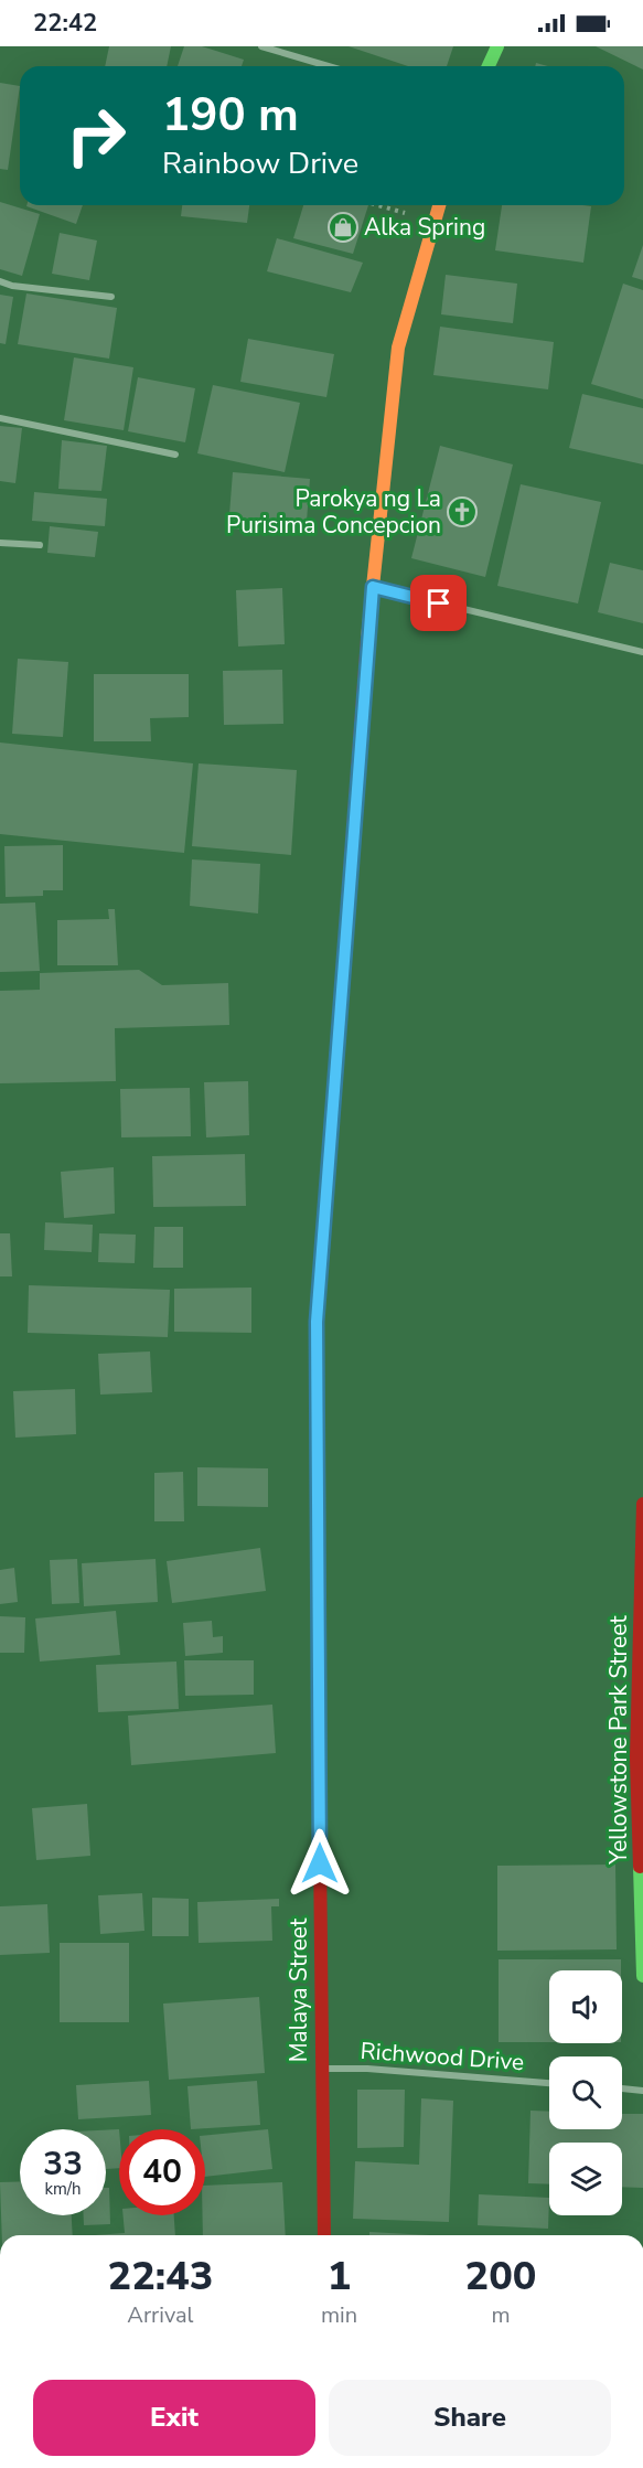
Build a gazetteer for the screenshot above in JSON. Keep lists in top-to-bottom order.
{
  "streets": {
    "street": ["Yellowstone Park Street", "Malaya Street", "Richwood Drive"]
  },
  "crossings": [
    ["Malaya Street", "Richwood Drive"]
  ],
  "places": {
    "shop": ["Alka Spring"],
    "church": ["Parokya ng La Purisima Concepcion"]
  },
  "page": {
    "status": "22:42",
    "turn": ["190 m", "Rainbow Drive"],
    "speed": "33 km/h",
    "limit": "40",
    "eta": [
      "22:43",
      "Arrival",
      "1",
      "min",
      "200",
      "m"
    ],
    "buttons": ["Exit", "Share"]
  }
}
